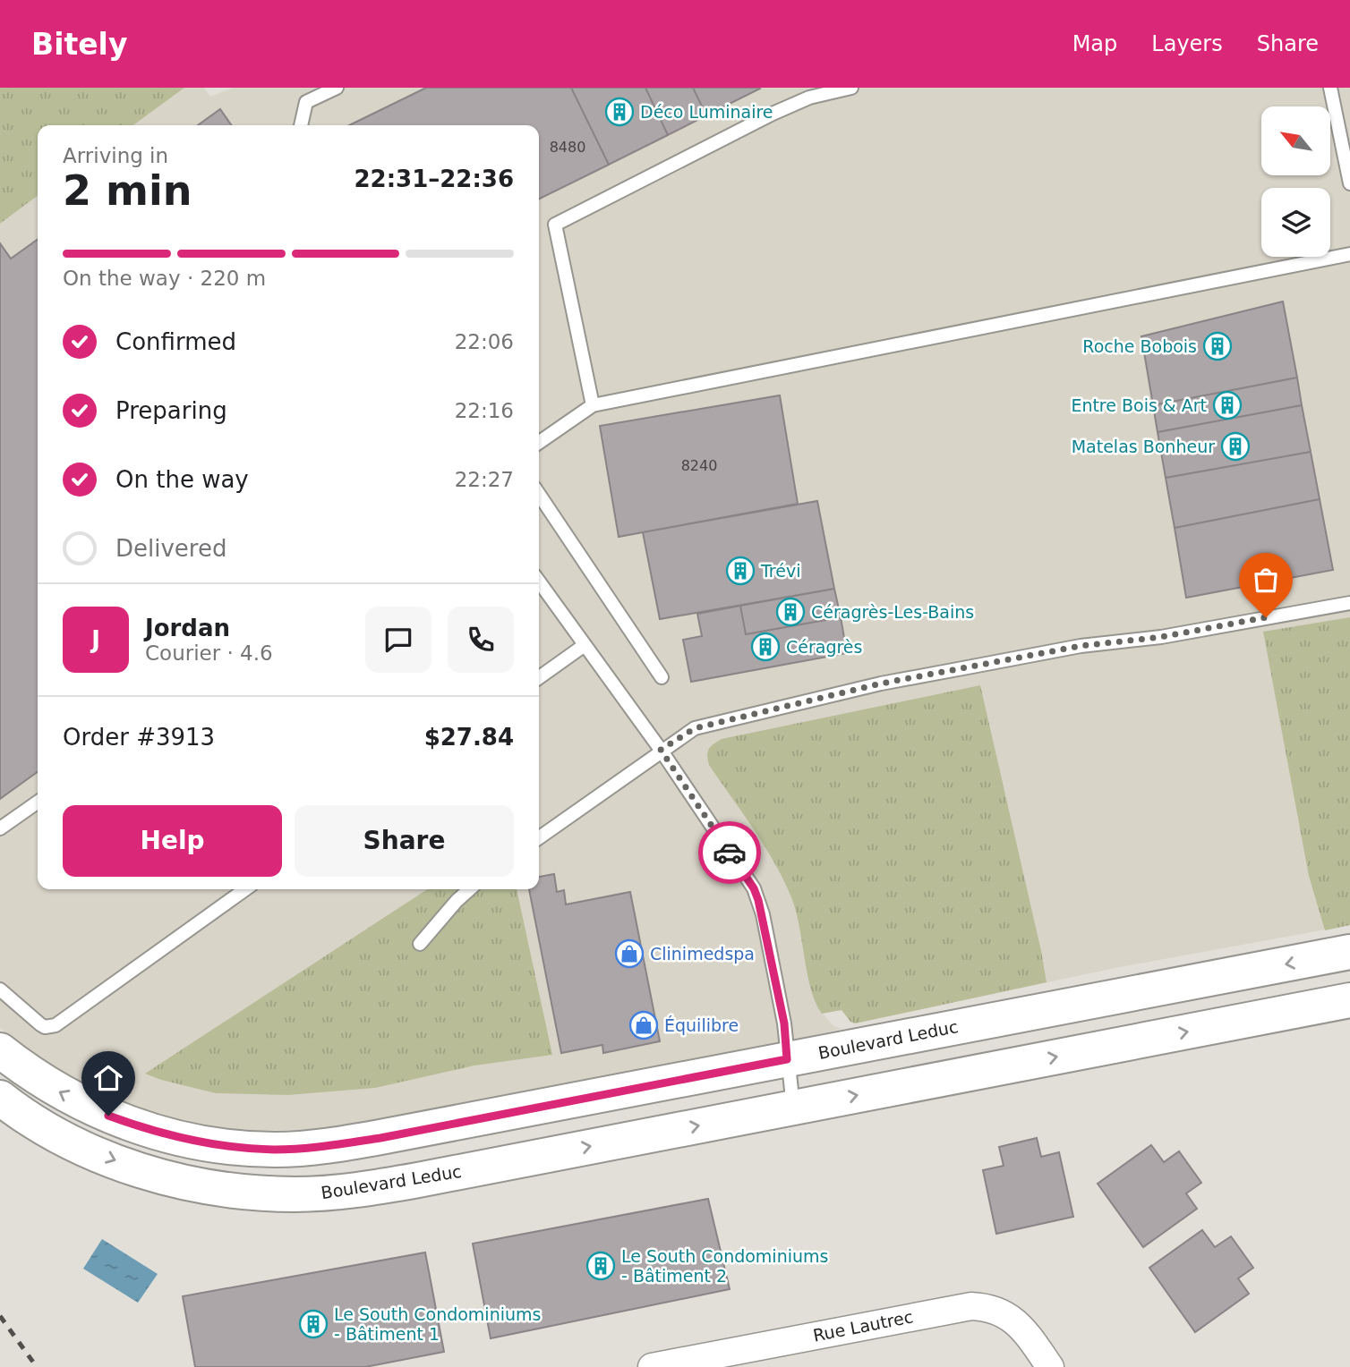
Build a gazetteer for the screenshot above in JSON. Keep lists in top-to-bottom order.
{
  "streets": {
    "street": ["Boulevard Leduc", "Rue Lautrec"]
  },
  "places": {
    "building": [
      "Déco Luminaire",
      "Roche Bobois",
      "Entre Bois & Art",
      "Matelas Bonheur",
      "Trévi",
      "Céragrès-Les-Bains",
      "Céragrès",
      "Le South Condominiums - Bâtiment 2",
      "Le South Condominiums - Bâtiment 1"
    ],
    "shop": ["Clinimedspa", "Équilibre"]
  },
  "house_numbers": ["8480", "8240"],
  "north": "top left",
  "page": {
    "header": "Bitely",
    "nav": ["Map", "Layers", "Share"],
    "heading": ["2 min", "Arriving in", "22:31–22:36"],
    "panel": [
      "Jordan",
      "Courier · 4.6",
      "Order #3913",
      "$27.84"
    ],
    "bar": "On the way · 220 m",
    "list": [
      ["Confirmed", "22:06"],
      ["Preparing", "22:16"],
      ["On the way", "22:27"],
      "Delivered"
    ],
    "round": "J",
    "buttons": ["Help", "Share"]
  }
}
